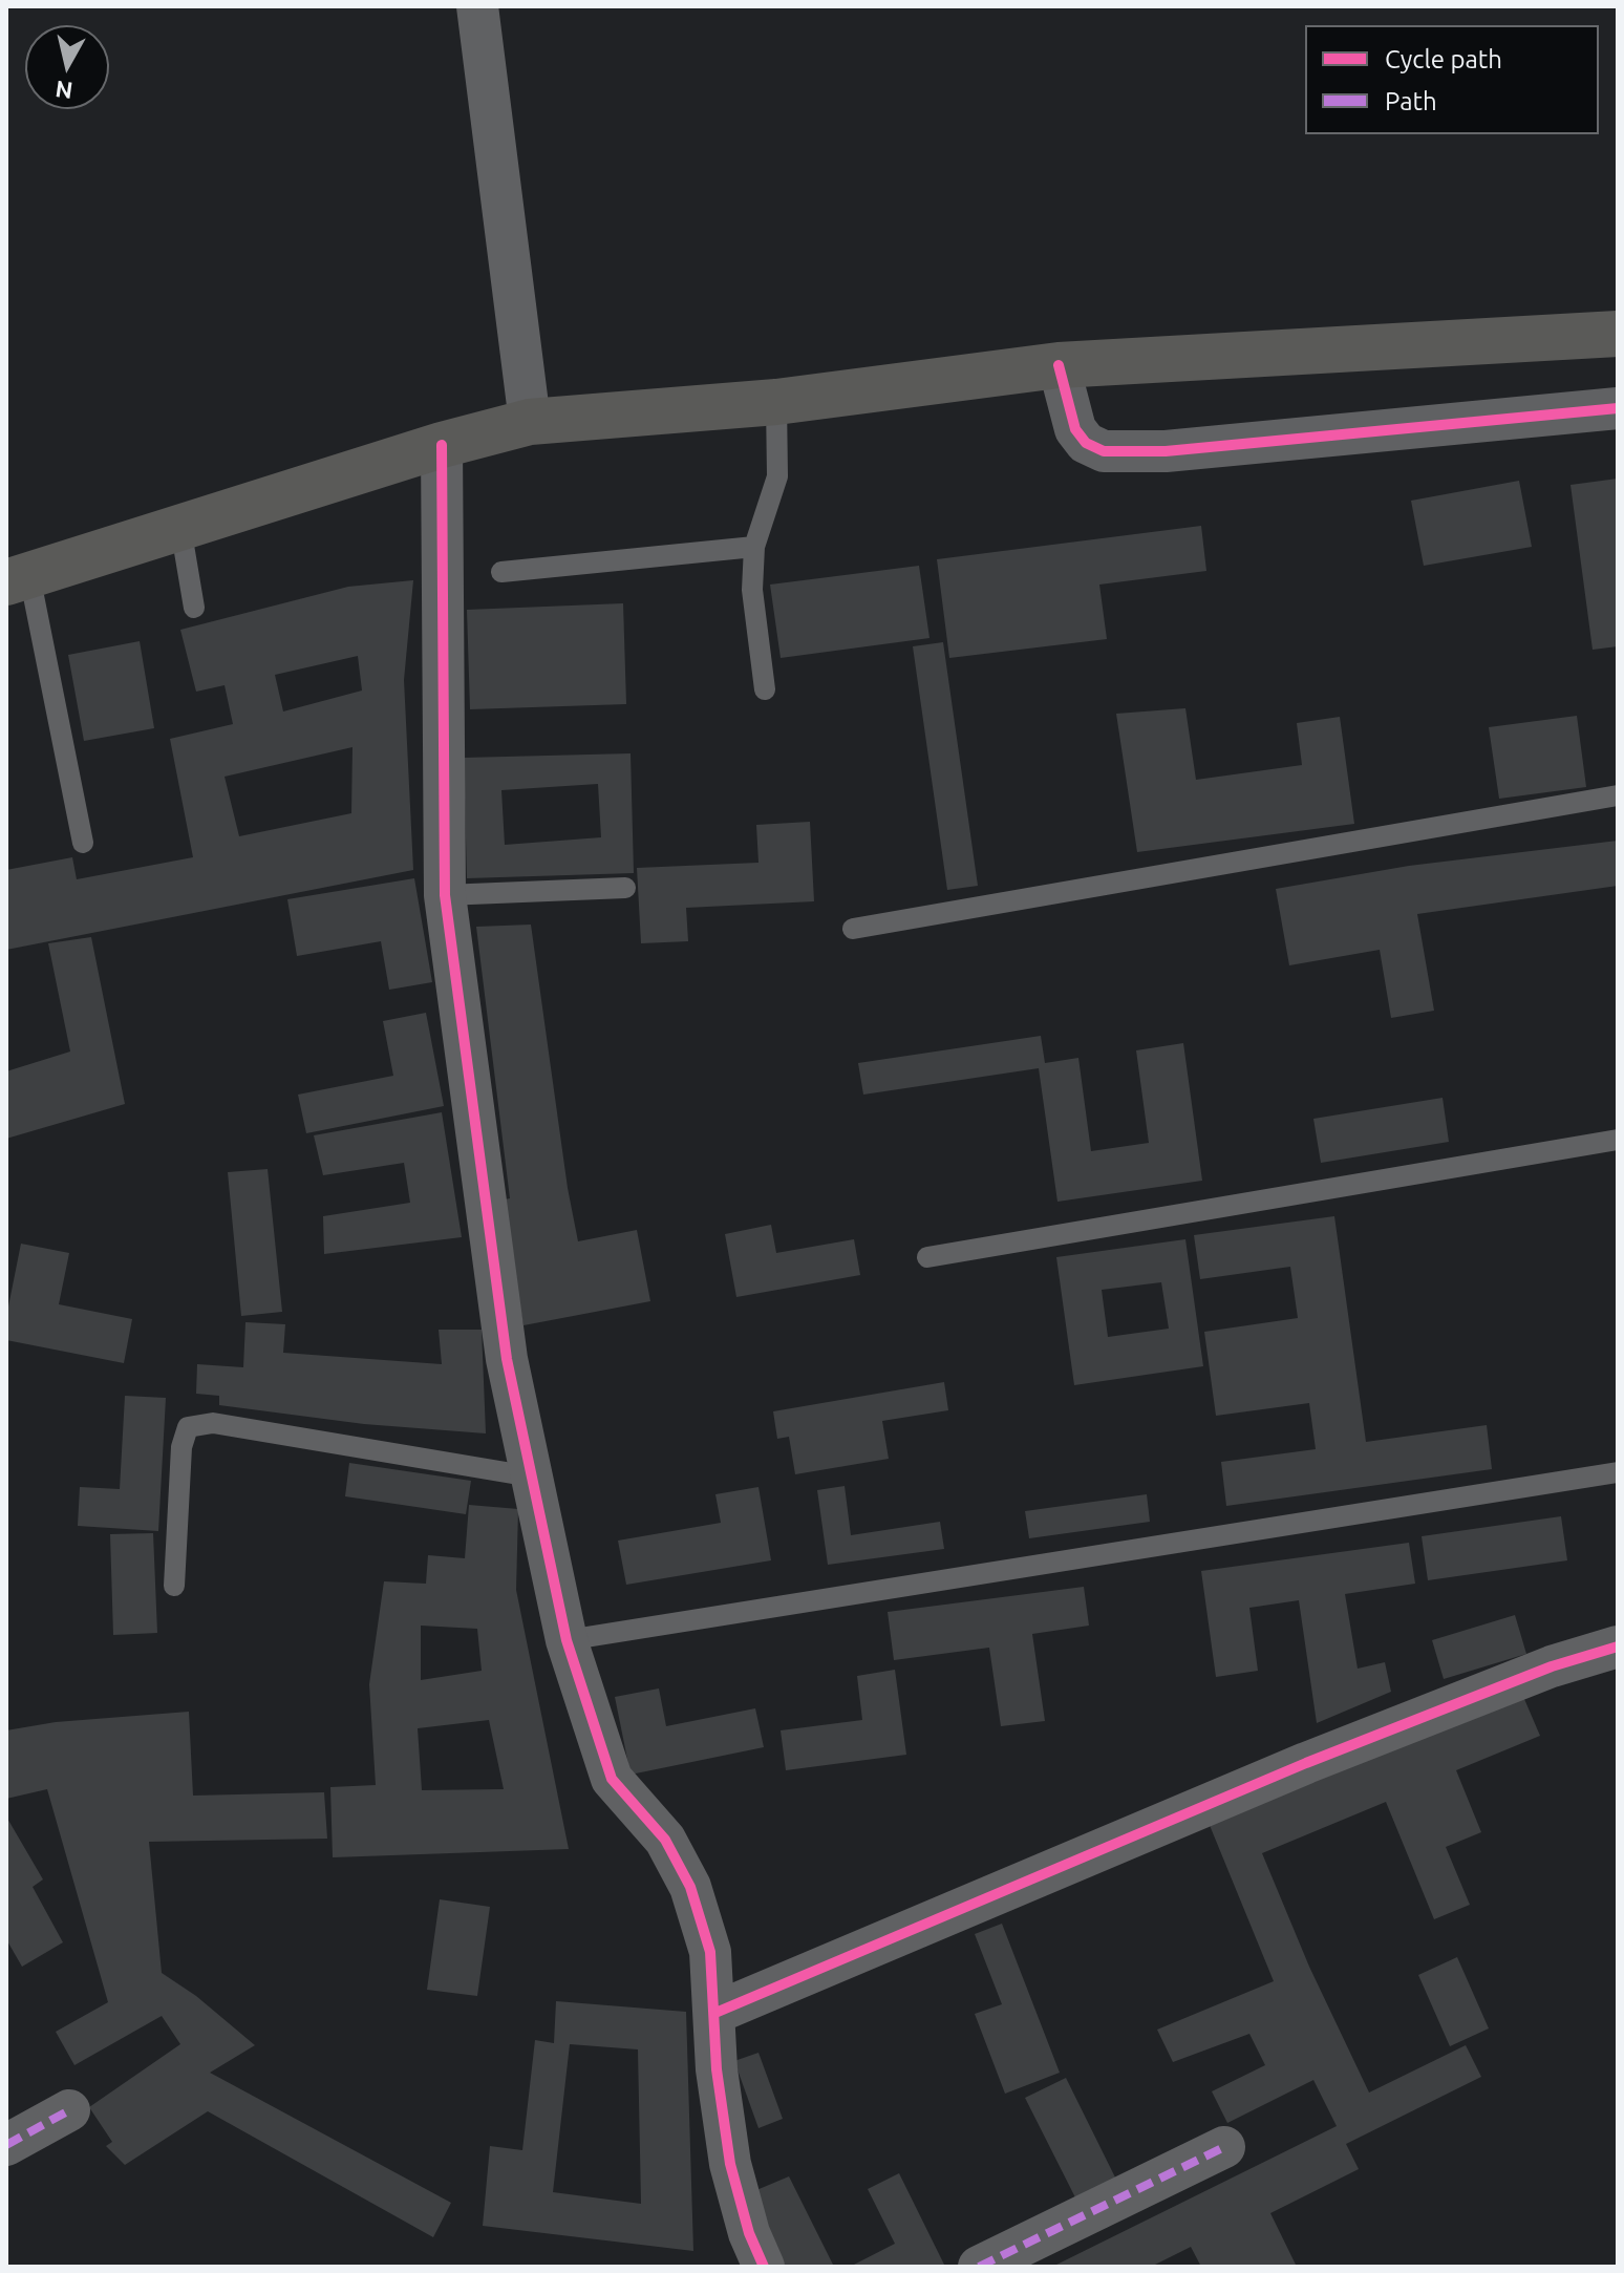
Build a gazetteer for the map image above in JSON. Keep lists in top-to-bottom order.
{
  "legend": ["Cycle path", "Path"],
  "north": "bottom"
}
